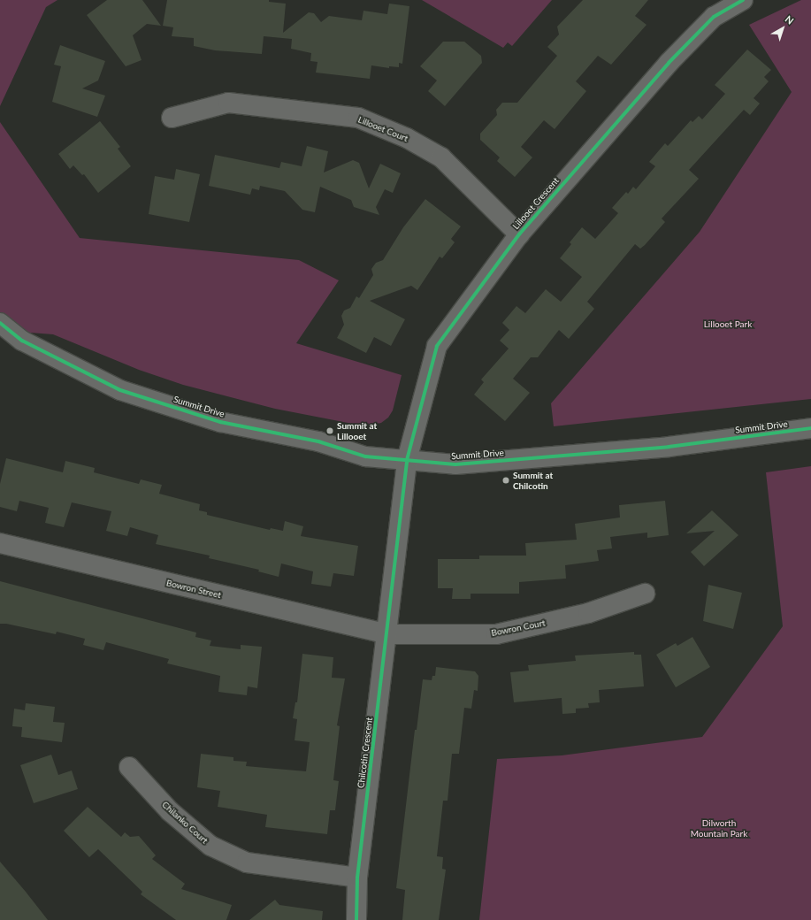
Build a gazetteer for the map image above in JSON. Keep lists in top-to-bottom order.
{
  "streets": {
    "street": [
      "Lillooet Court",
      "Lillooet Crescent",
      "Summit Drive",
      "Bowron Street",
      "Bowron Court",
      "Chilcotin Crescent",
      "Chilanko Court"
    ]
  },
  "crossings": [
    ["Lillooet Court", "Lillooet Crescent"],
    ["Lillooet Crescent", "Summit Drive"],
    ["Lillooet Crescent", "Chilcotin Crescent"],
    ["Summit Drive", "Chilcotin Crescent"],
    ["Bowron Street", "Bowron Court"],
    ["Bowron Street", "Chilcotin Crescent"],
    ["Bowron Court", "Chilcotin Crescent"],
    ["Chilcotin Crescent", "Chilanko Court"]
  ],
  "parks": ["Lillooet Park", "Dilworth Mountain Park"],
  "places": ["Summit at Lillooet", "Summit at Chilcotin"],
  "north": "top right"
}
